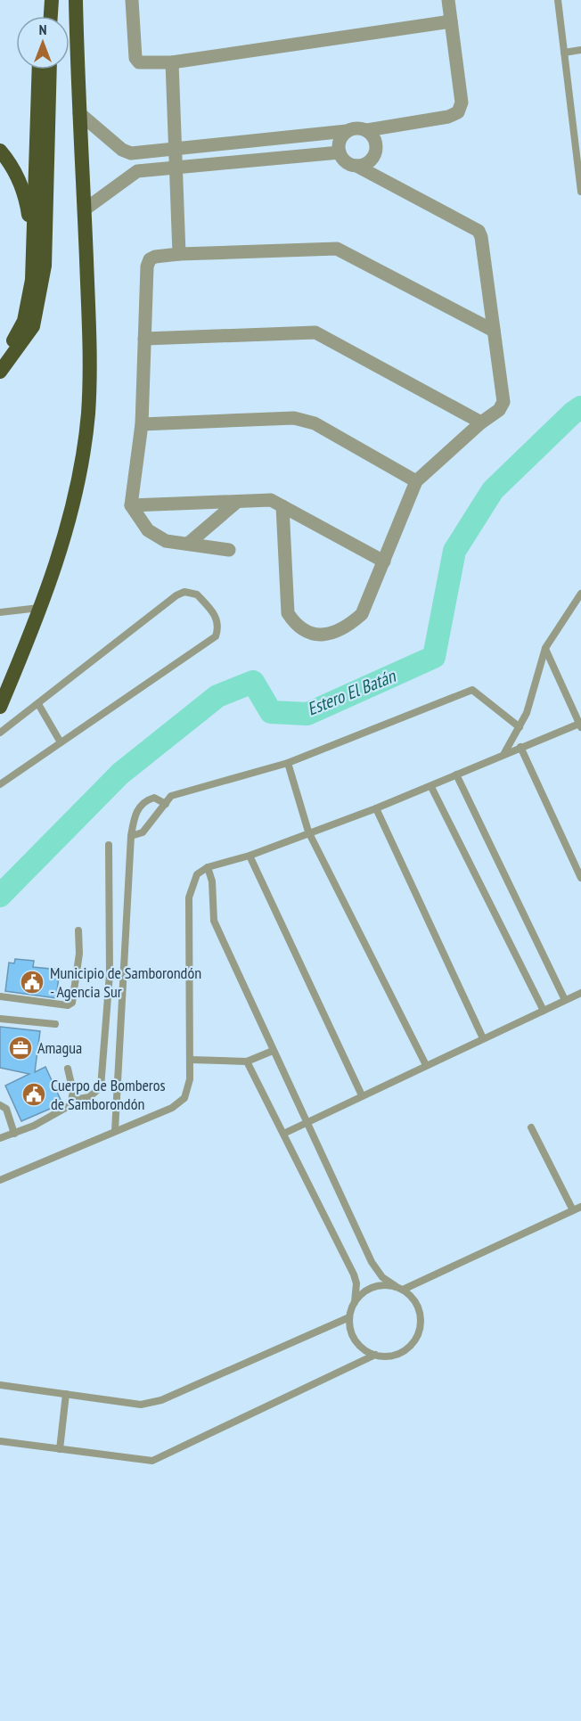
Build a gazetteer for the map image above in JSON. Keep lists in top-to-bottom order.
{
  "water": ["Estero El Batán"],
  "places": {
    "public building": ["Municipio de Samborondón - Agencia Sur", "Cuerpo de Bomberos de Samborondón"],
    "office": ["Amagua"]
  },
  "north": "top"
}
